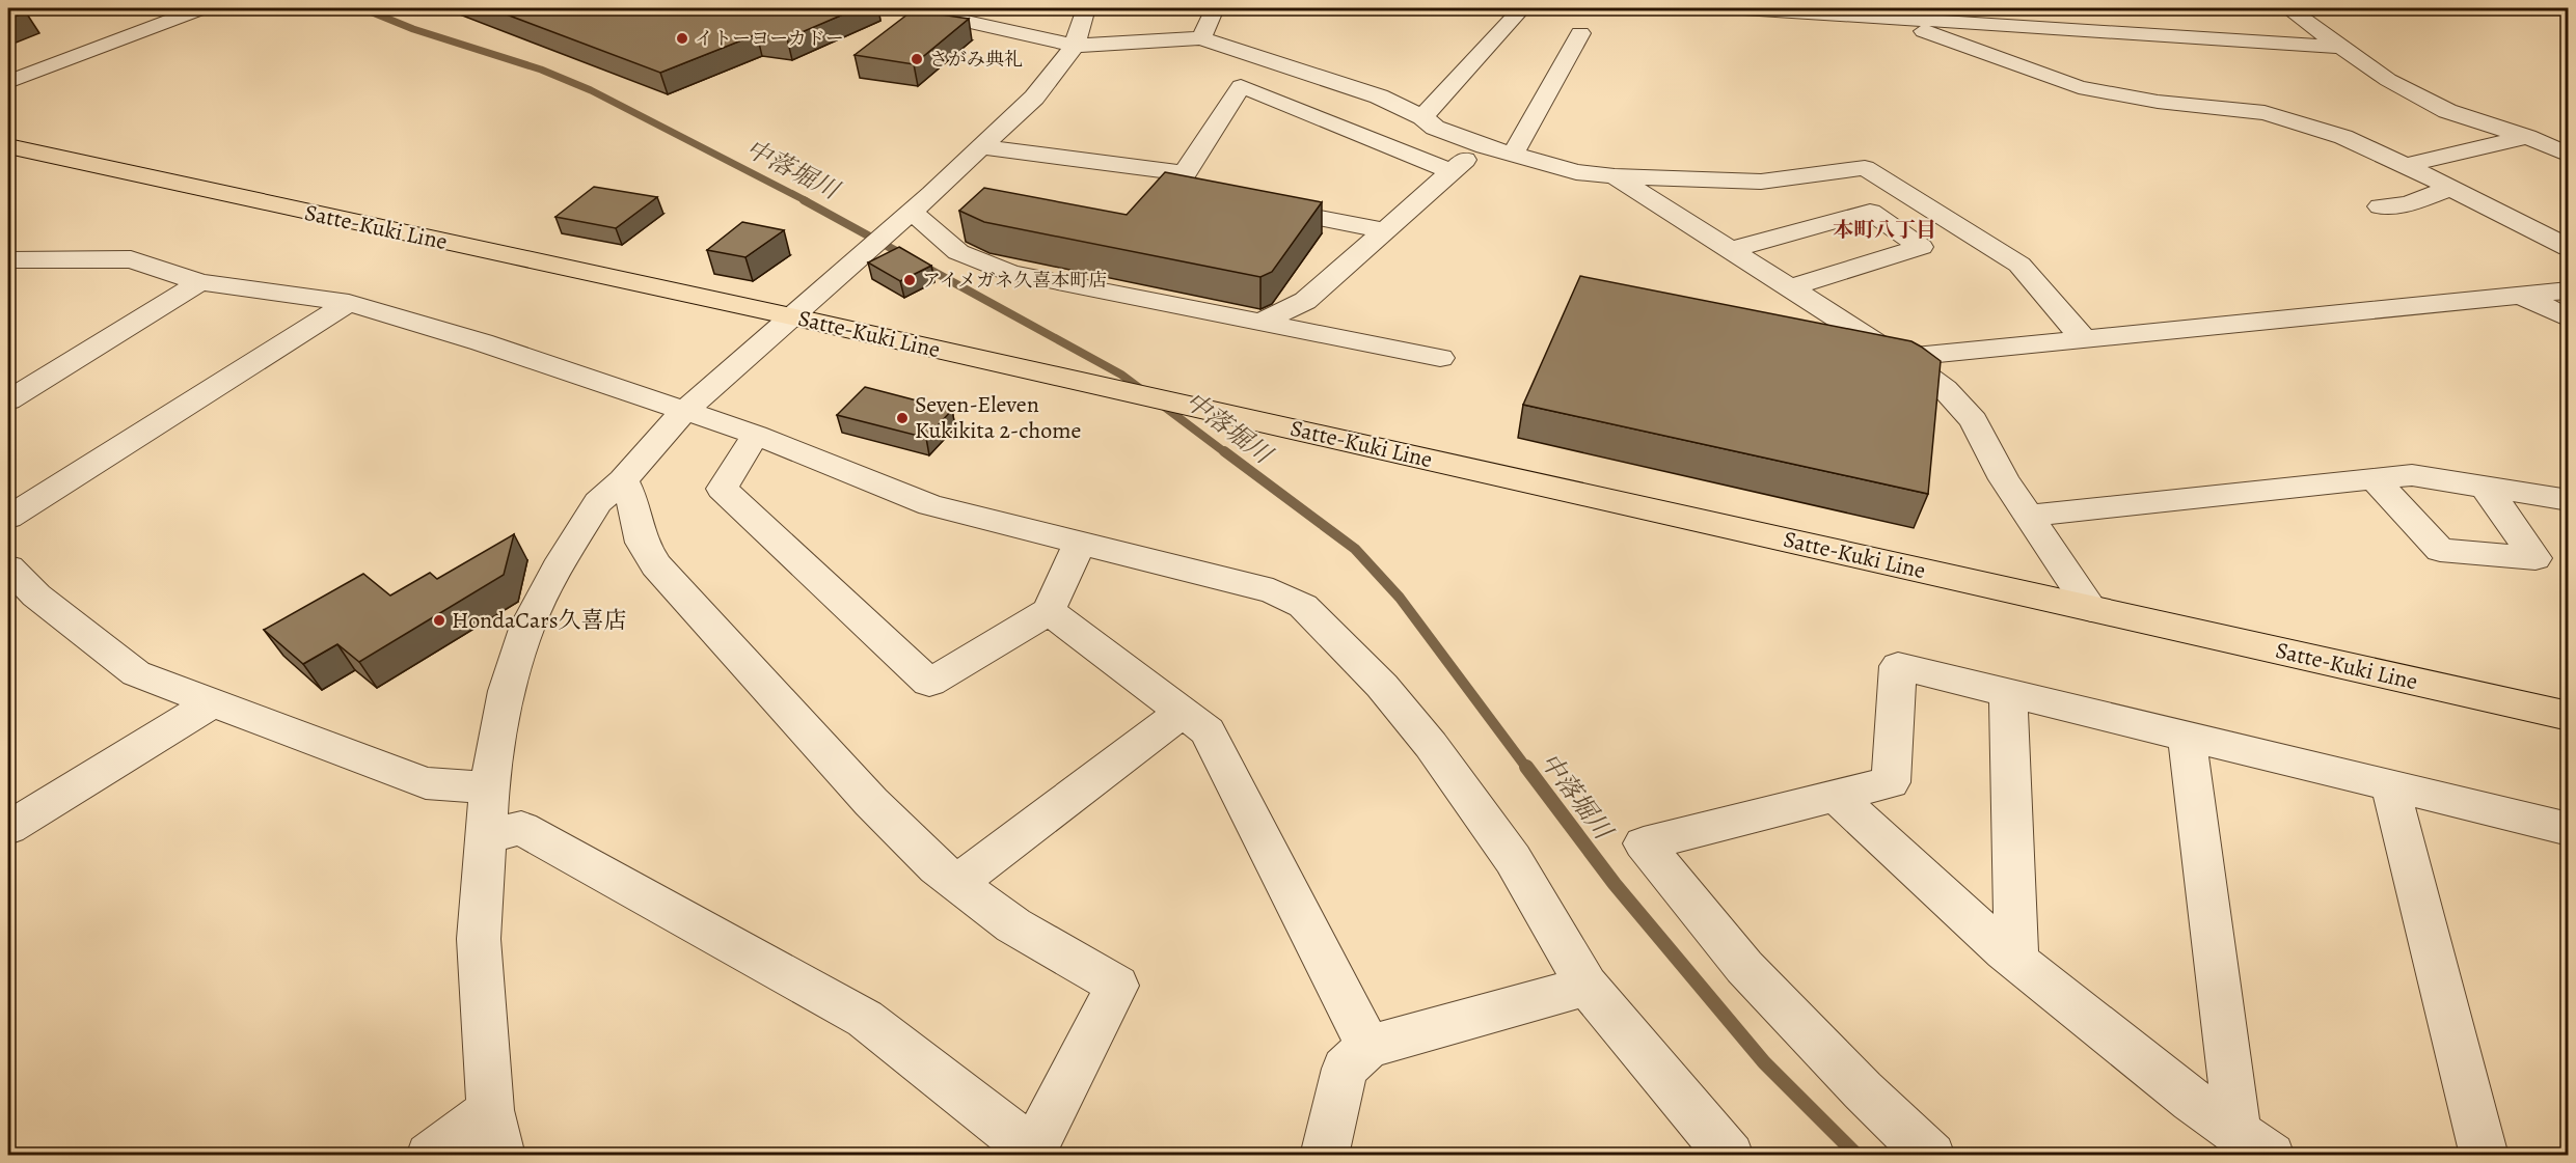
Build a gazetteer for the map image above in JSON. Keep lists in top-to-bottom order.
{
  "streets": {
    "main road": ["Satte-Kuki Line"]
  },
  "districts": ["本町八丁目"],
  "water": ["中落堀川"],
  "places": [
    "イトーヨーカドー",
    "さがみ典礼",
    "アイメガネ久喜本町店",
    "Seven-Eleven Kukikita 2-chome",
    "HondaCars久喜店"
  ]
}
